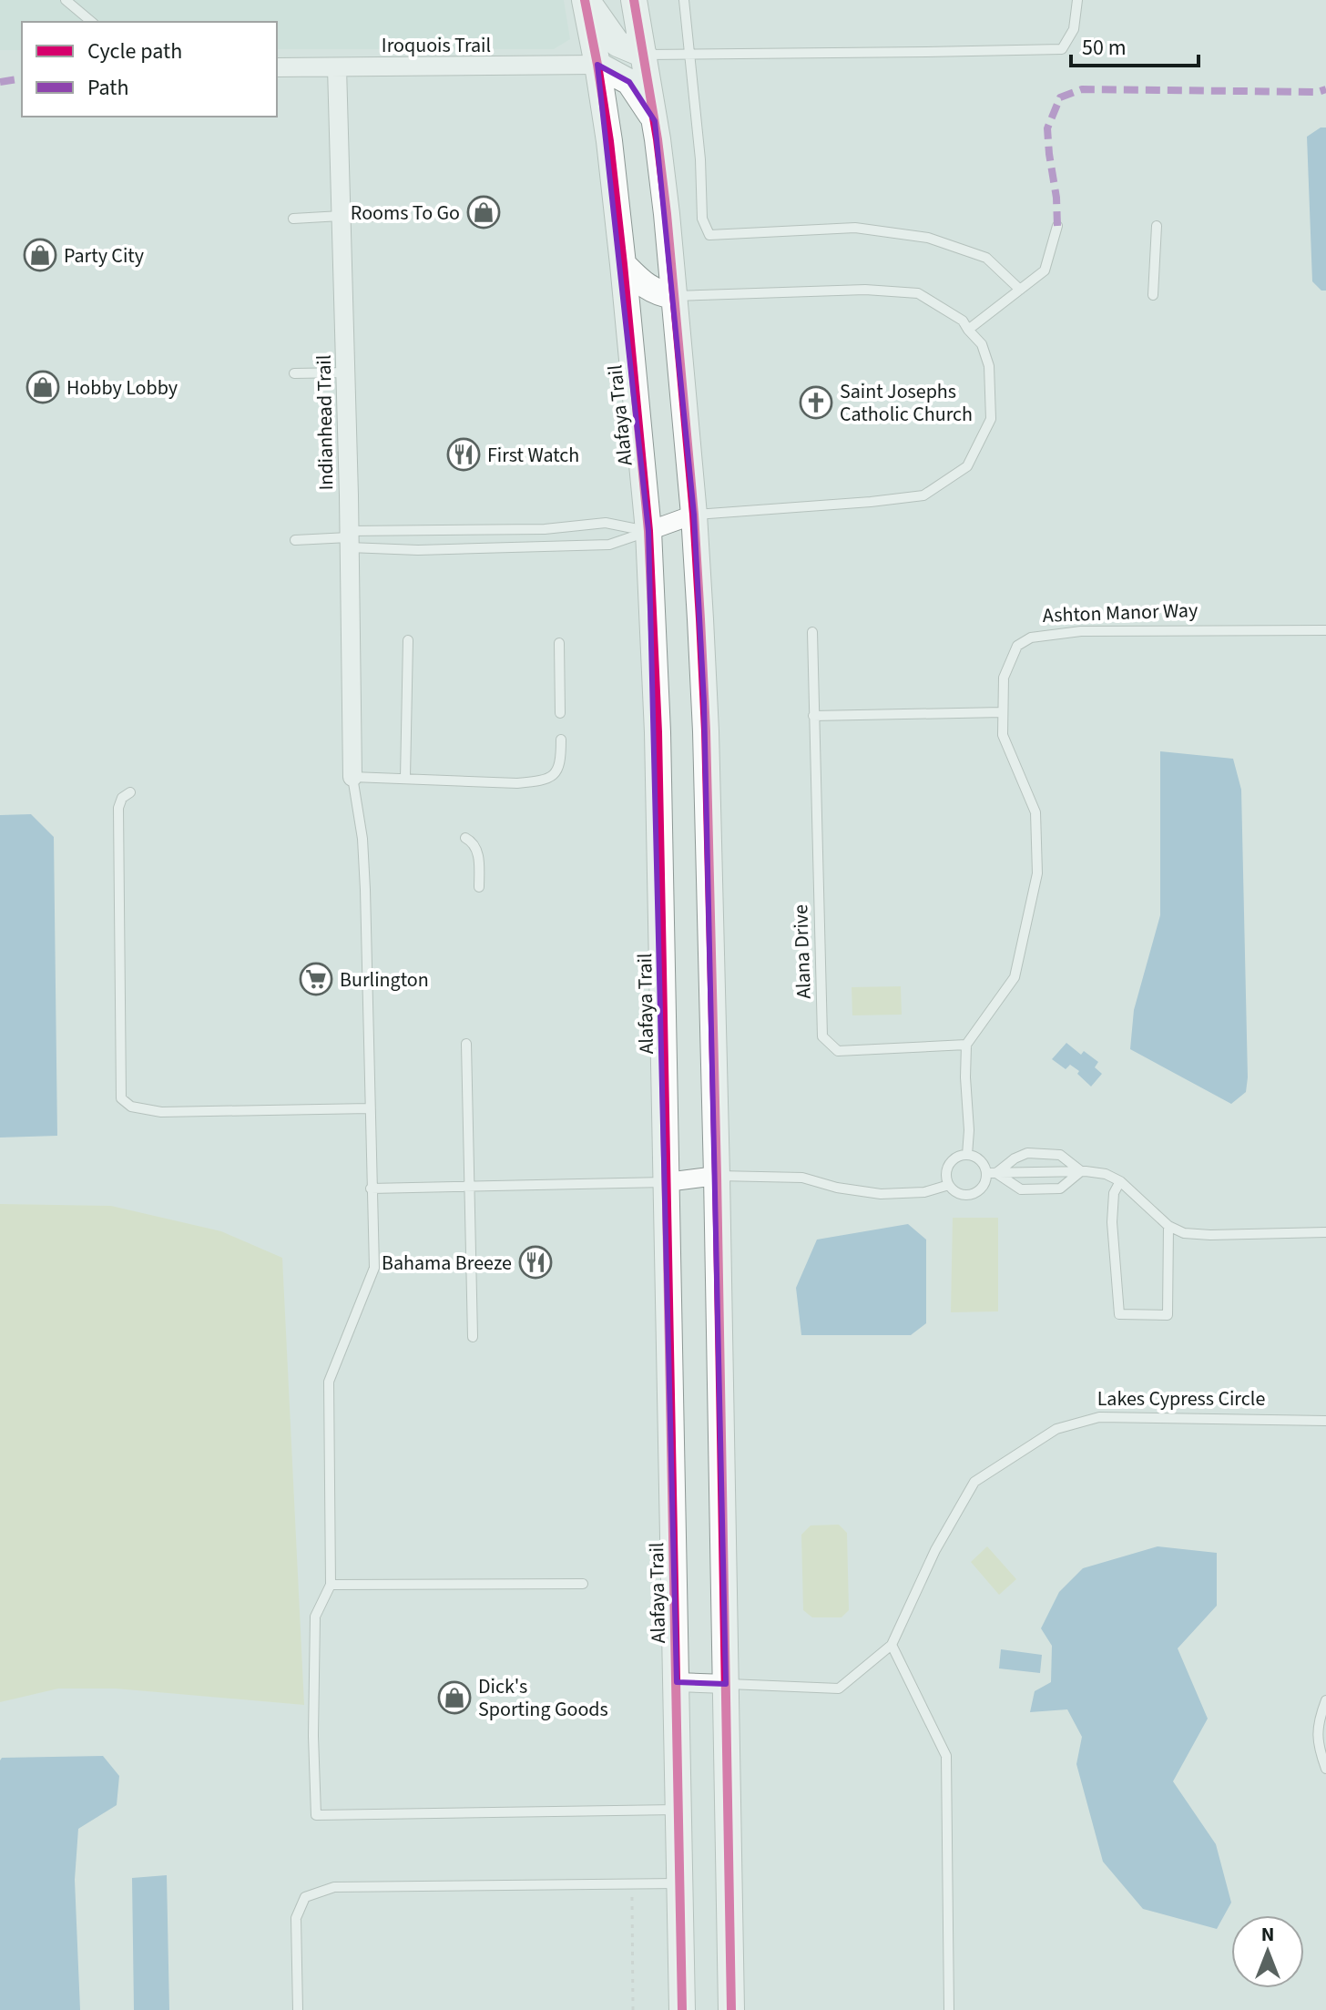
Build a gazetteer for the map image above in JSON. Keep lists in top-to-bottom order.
{
  "streets": {
    "main road": ["Alafaya Trail"],
    "street": ["Iroquois Trail", "Indianhead Trail", "Lakes Cypress Circle"],
    "lane": ["Ashton Manor Way", "Alana Drive"]
  },
  "crossings": [
    ["Iroquois Trail", "Alafaya Trail"],
    ["Iroquois Trail", "Indianhead Trail"],
    ["Alafaya Trail", "Lakes Cypress Circle"],
    ["Ashton Manor Way", "Alana Drive"]
  ],
  "places": {
    "shop": [
      "Rooms To Go",
      "Party City",
      "Hobby Lobby",
      "Dick's Sporting Goods"
    ],
    "church": ["Saint Josephs Catholic Church"],
    "restaurant": ["First Watch", "Bahama Breeze"],
    "supermarket": ["Burlington"]
  },
  "legend": ["Cycle path", "Path"],
  "scale_bar": "50 m",
  "north": "top"
}
